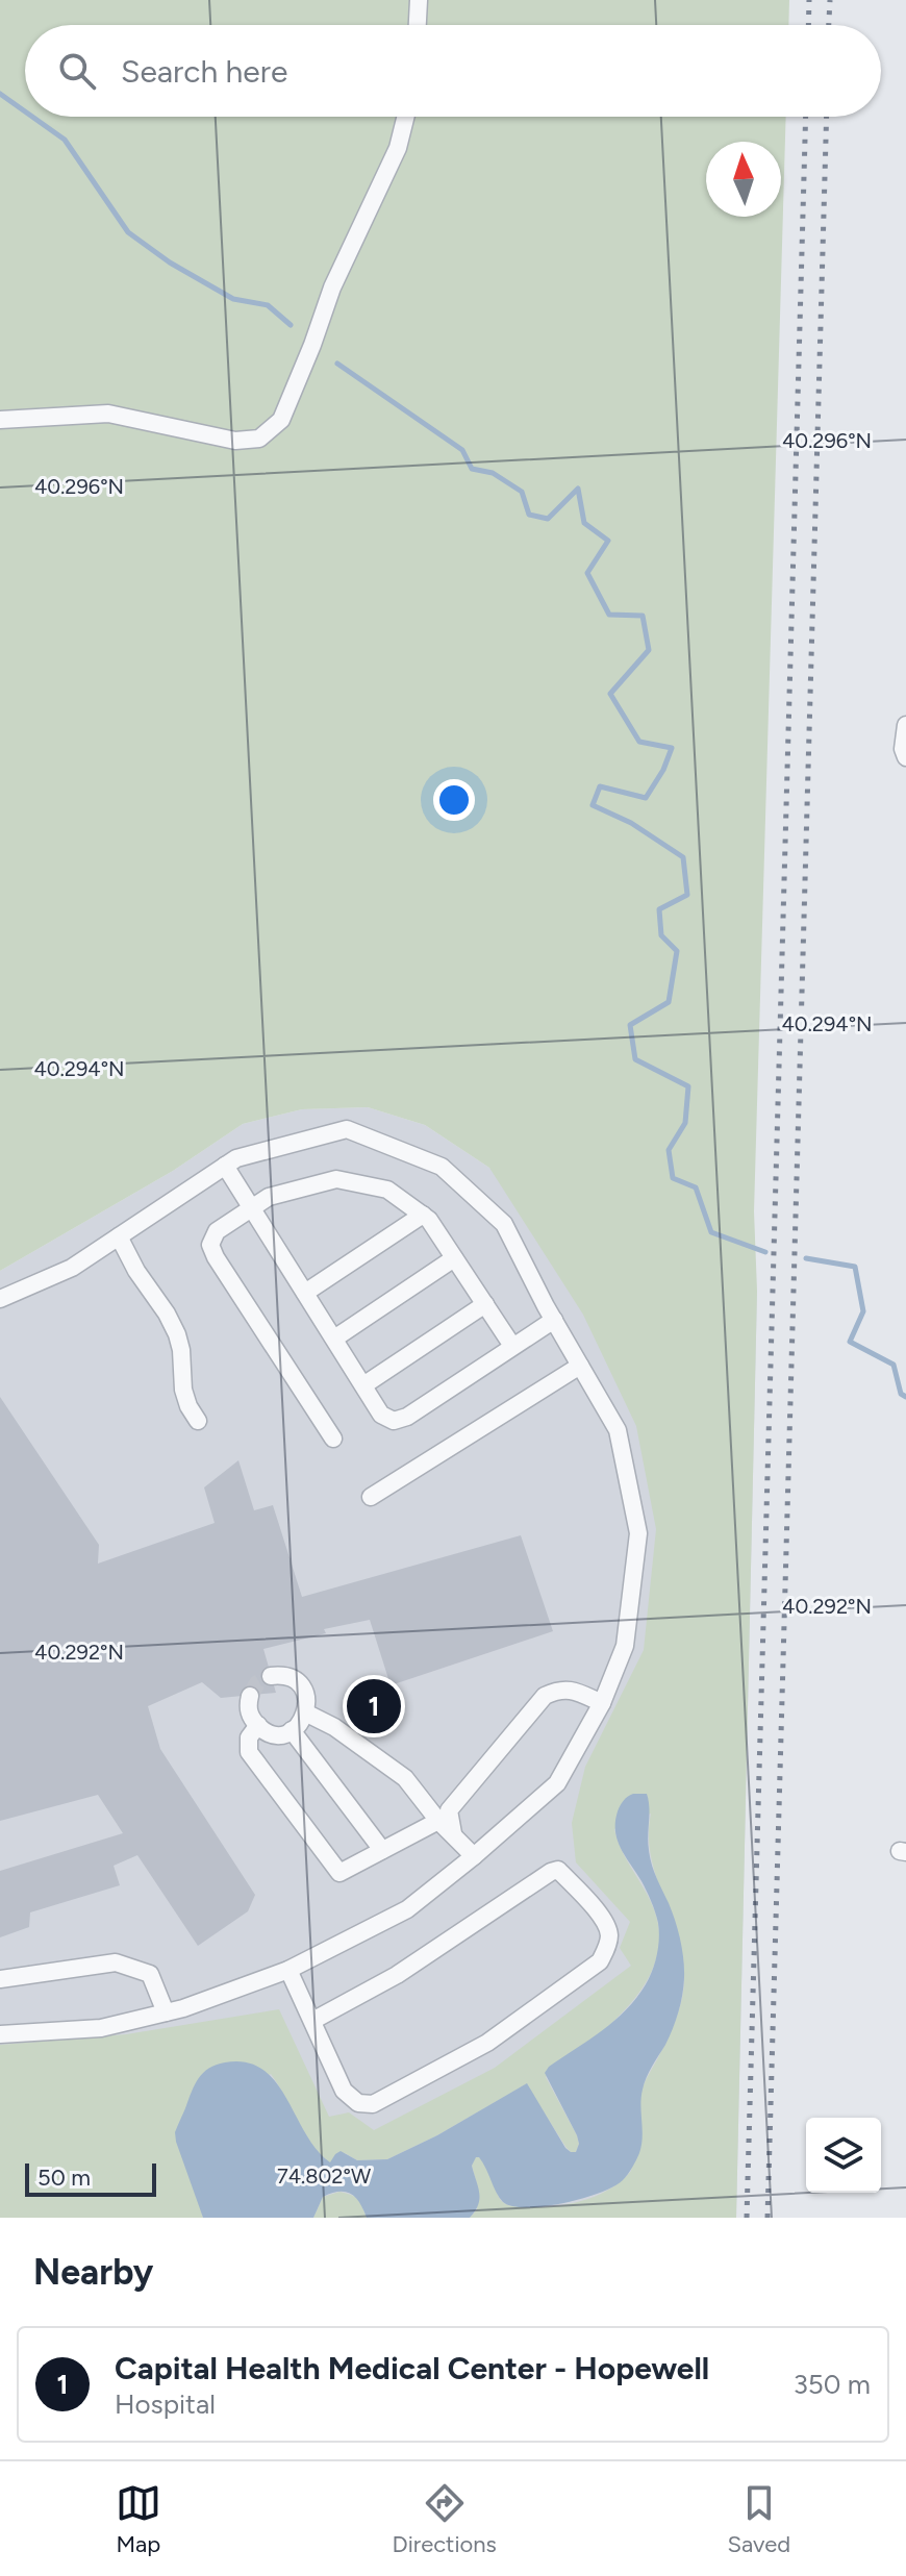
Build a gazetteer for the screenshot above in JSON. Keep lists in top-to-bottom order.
{
  "scale_bar": "50 m",
  "north": "top",
  "page": {
    "search": "Search here",
    "pins": "1",
    "scale": "50 m",
    "heading": "Nearby",
    "list": [
      {
        "mark": "1",
        "name": "Capital Health Medical Center - Hopewell",
        "note": "Hospital",
        "value": "350 m"
      }
    ],
    "nav": ["Map", "Directions", "Saved"]
  },
  "coordinates": [
    "40.296°N",
    "40.294°N",
    "40.292°N",
    "74.802°W"
  ]
}
